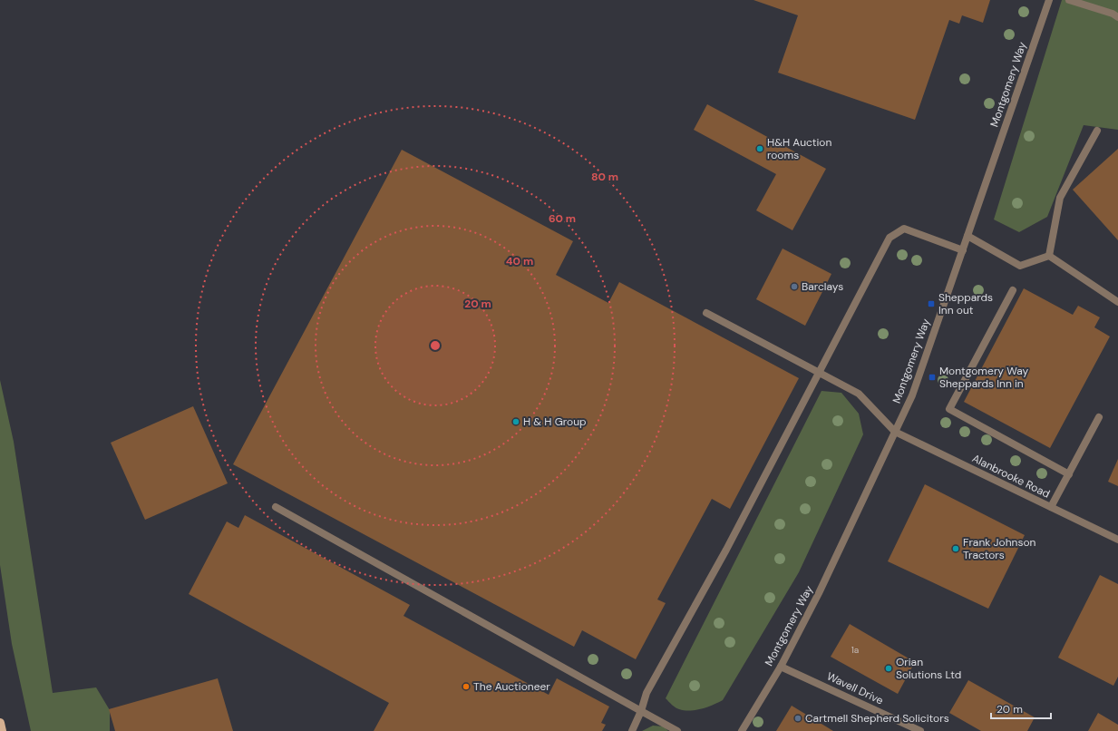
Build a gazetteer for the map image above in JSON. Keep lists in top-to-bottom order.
{
  "streets": {
    "street": ["Montgomery Way", "Alanbrooke Road", "Wavell Drive"]
  },
  "crossings": [
    ["Montgomery Way", "Alanbrooke Road"],
    ["Montgomery Way", "Wavell Drive"]
  ],
  "places": {
    "other": [
      "H&H Auction rooms",
      "Barclays",
      "H & H Group",
      "Frank Johnson Tractors",
      "Orian Solutions Ltd",
      "The Auctioneer",
      "Cartmell Shepherd Solicitors"
    ],
    "transit": ["Sheppards Inn out", "Montgomery Way Sheppards Inn in"]
  },
  "house_numbers": ["1a"],
  "scale_bar": "20 m",
  "rings": [
    "80 m",
    "60 m",
    "40 m",
    "20 m"
  ]
}
